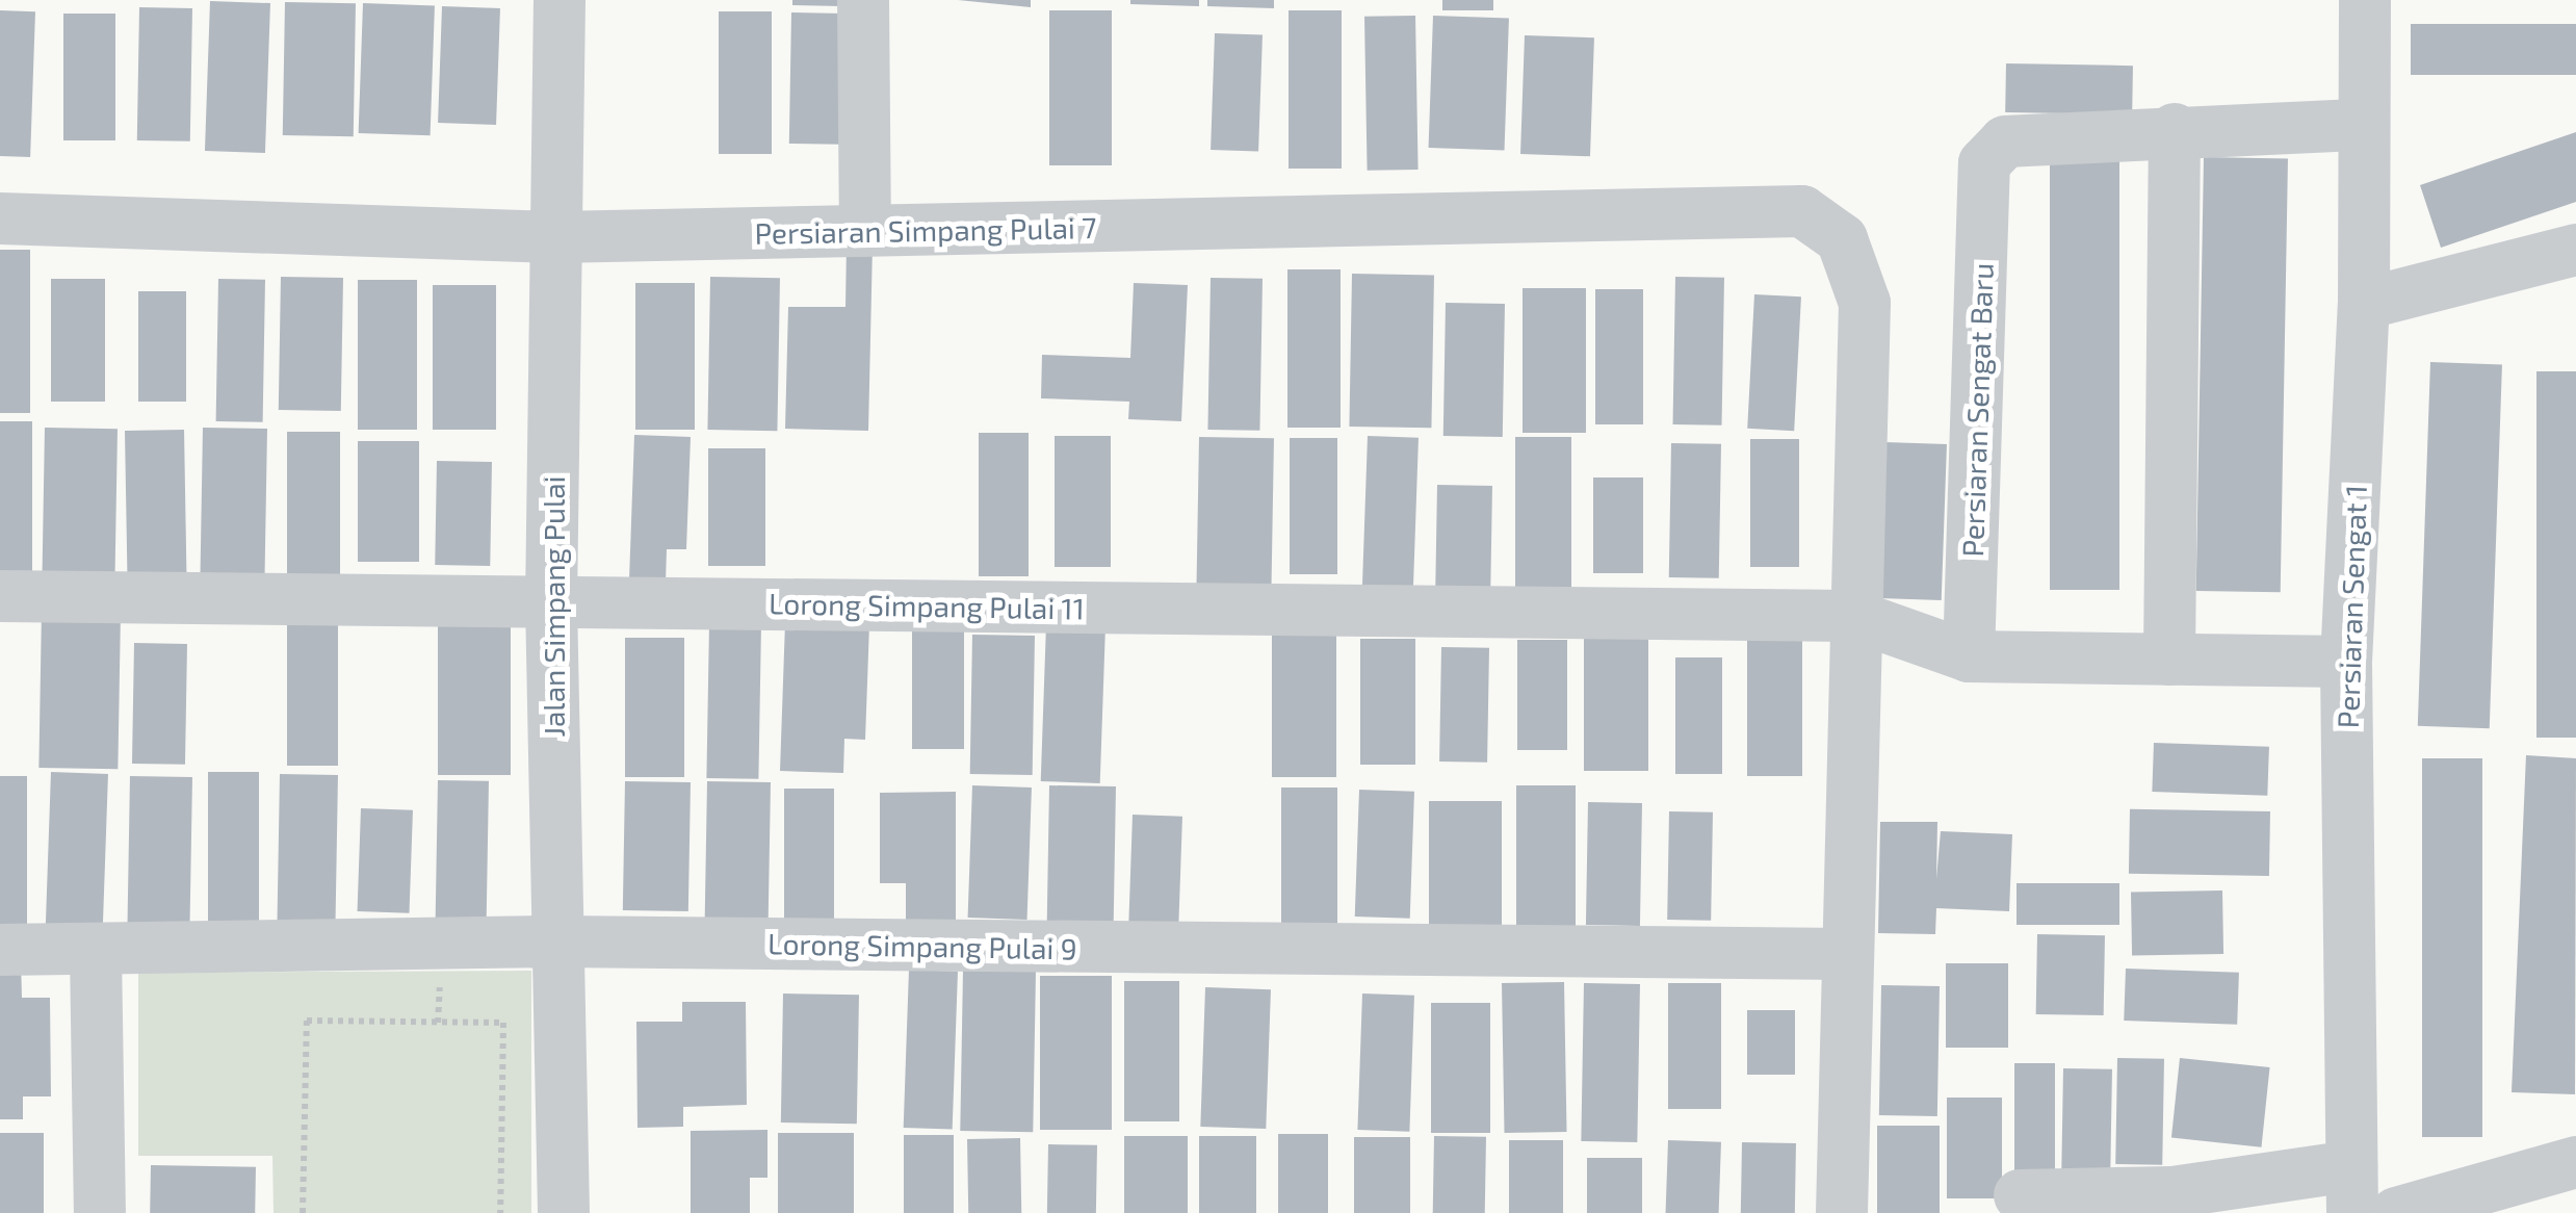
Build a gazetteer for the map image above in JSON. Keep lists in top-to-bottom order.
{
  "streets": {
    "street": [
      "Persiaran Simpang Pulai 7",
      "Persiaran Sengat Baru",
      "Lorong Simpang Pulai 11",
      "Jalan Simpang Pulai",
      "Persiaran Sengat 1",
      "Lorong Simpang Pulai 9"
    ]
  },
  "crossings": [
    ["Persiaran Simpang Pulai 7", "Lorong Simpang Pulai 11"],
    ["Persiaran Simpang Pulai 7", "Jalan Simpang Pulai"],
    ["Persiaran Sengat Baru", "Lorong Simpang Pulai 11"],
    ["Lorong Simpang Pulai 11", "Jalan Simpang Pulai"],
    ["Lorong Simpang Pulai 11", "Persiaran Sengat 1"],
    ["Jalan Simpang Pulai", "Lorong Simpang Pulai 9"]
  ]
}
